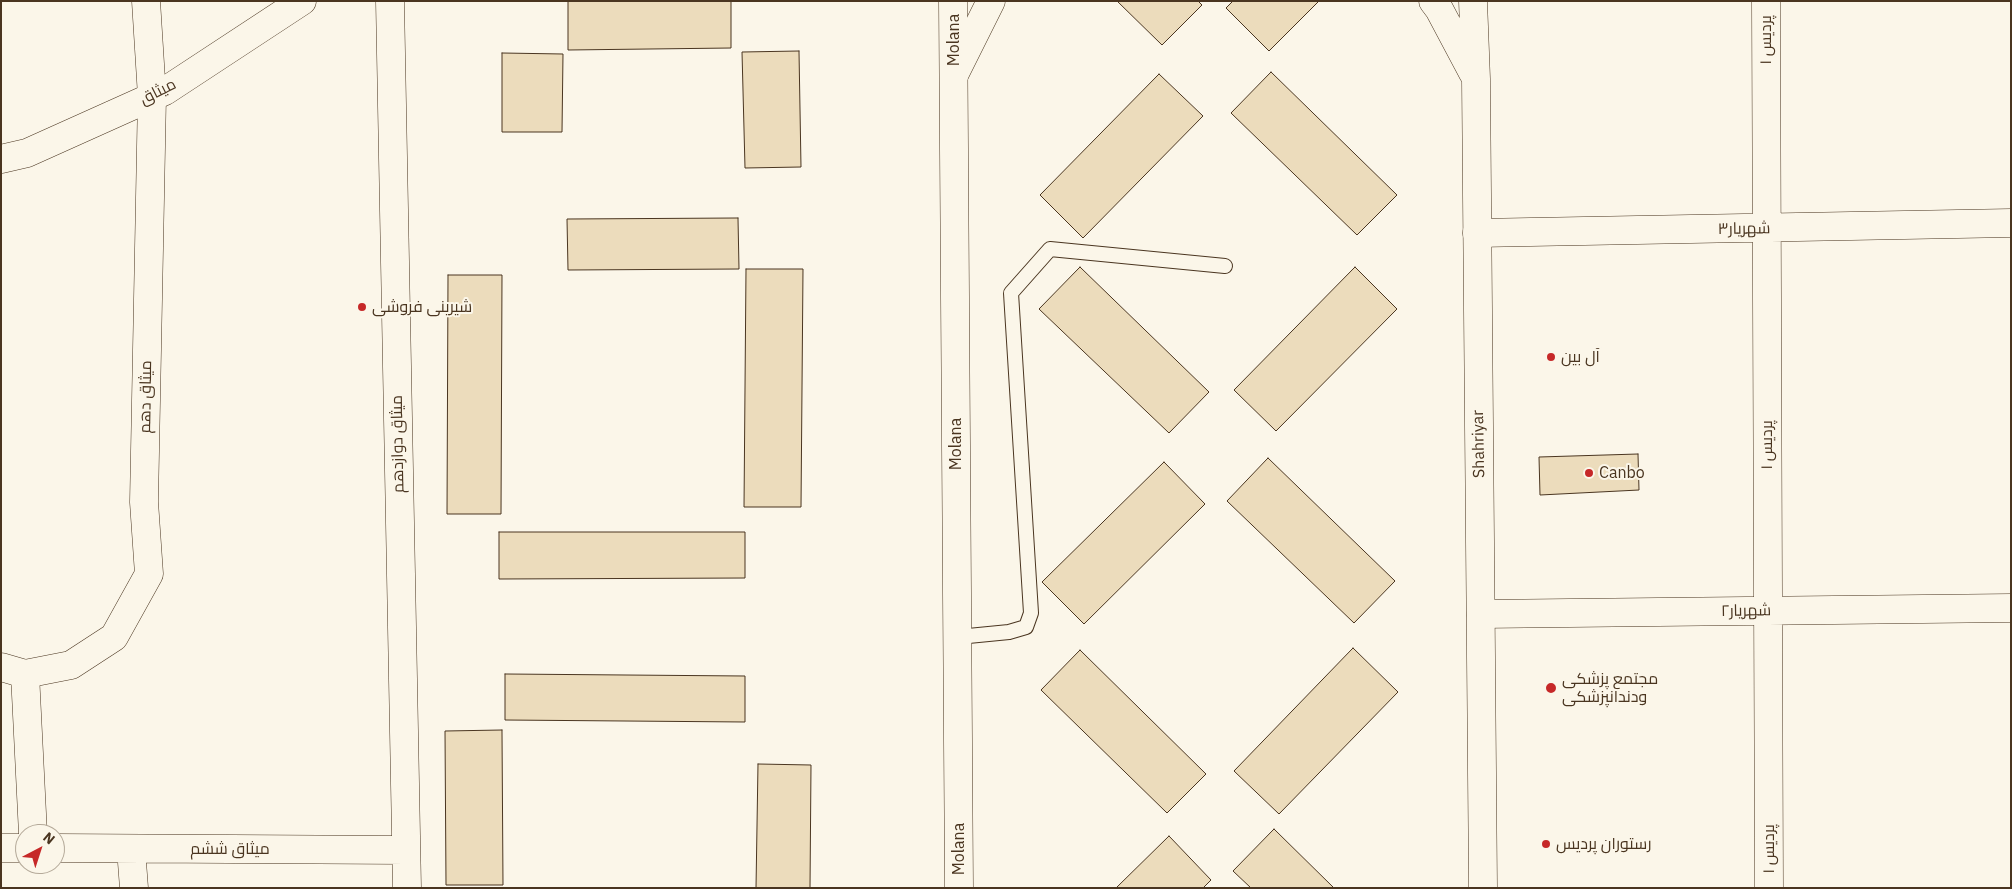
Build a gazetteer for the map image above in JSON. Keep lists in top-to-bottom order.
{
  "streets": {
    "street": [
      "Molana",
      "پردیس ۱",
      "میثاق",
      "شهریار۳",
      "میثاق دهم",
      "میثاق دوازدهم",
      "Shahriyar",
      "شهریار۲",
      "میثاق ششم"
    ]
  },
  "crossings": [
    ["پردیس ۱", "شهریار۳"],
    ["پردیس ۱", "شهریار۲"],
    ["میثاق", "میثاق دهم"],
    ["شهریار۳", "Shahriyar"],
    ["میثاق دوازدهم", "میثاق ششم"],
    ["Shahriyar", "شهریار۲"]
  ],
  "places": [
    "شیرینی فروشی",
    "آل بین",
    "Canbo",
    "مجتمع پزشکی ودندانپزشکی",
    "رستوران پردیس"
  ],
  "north": "top right"
}
